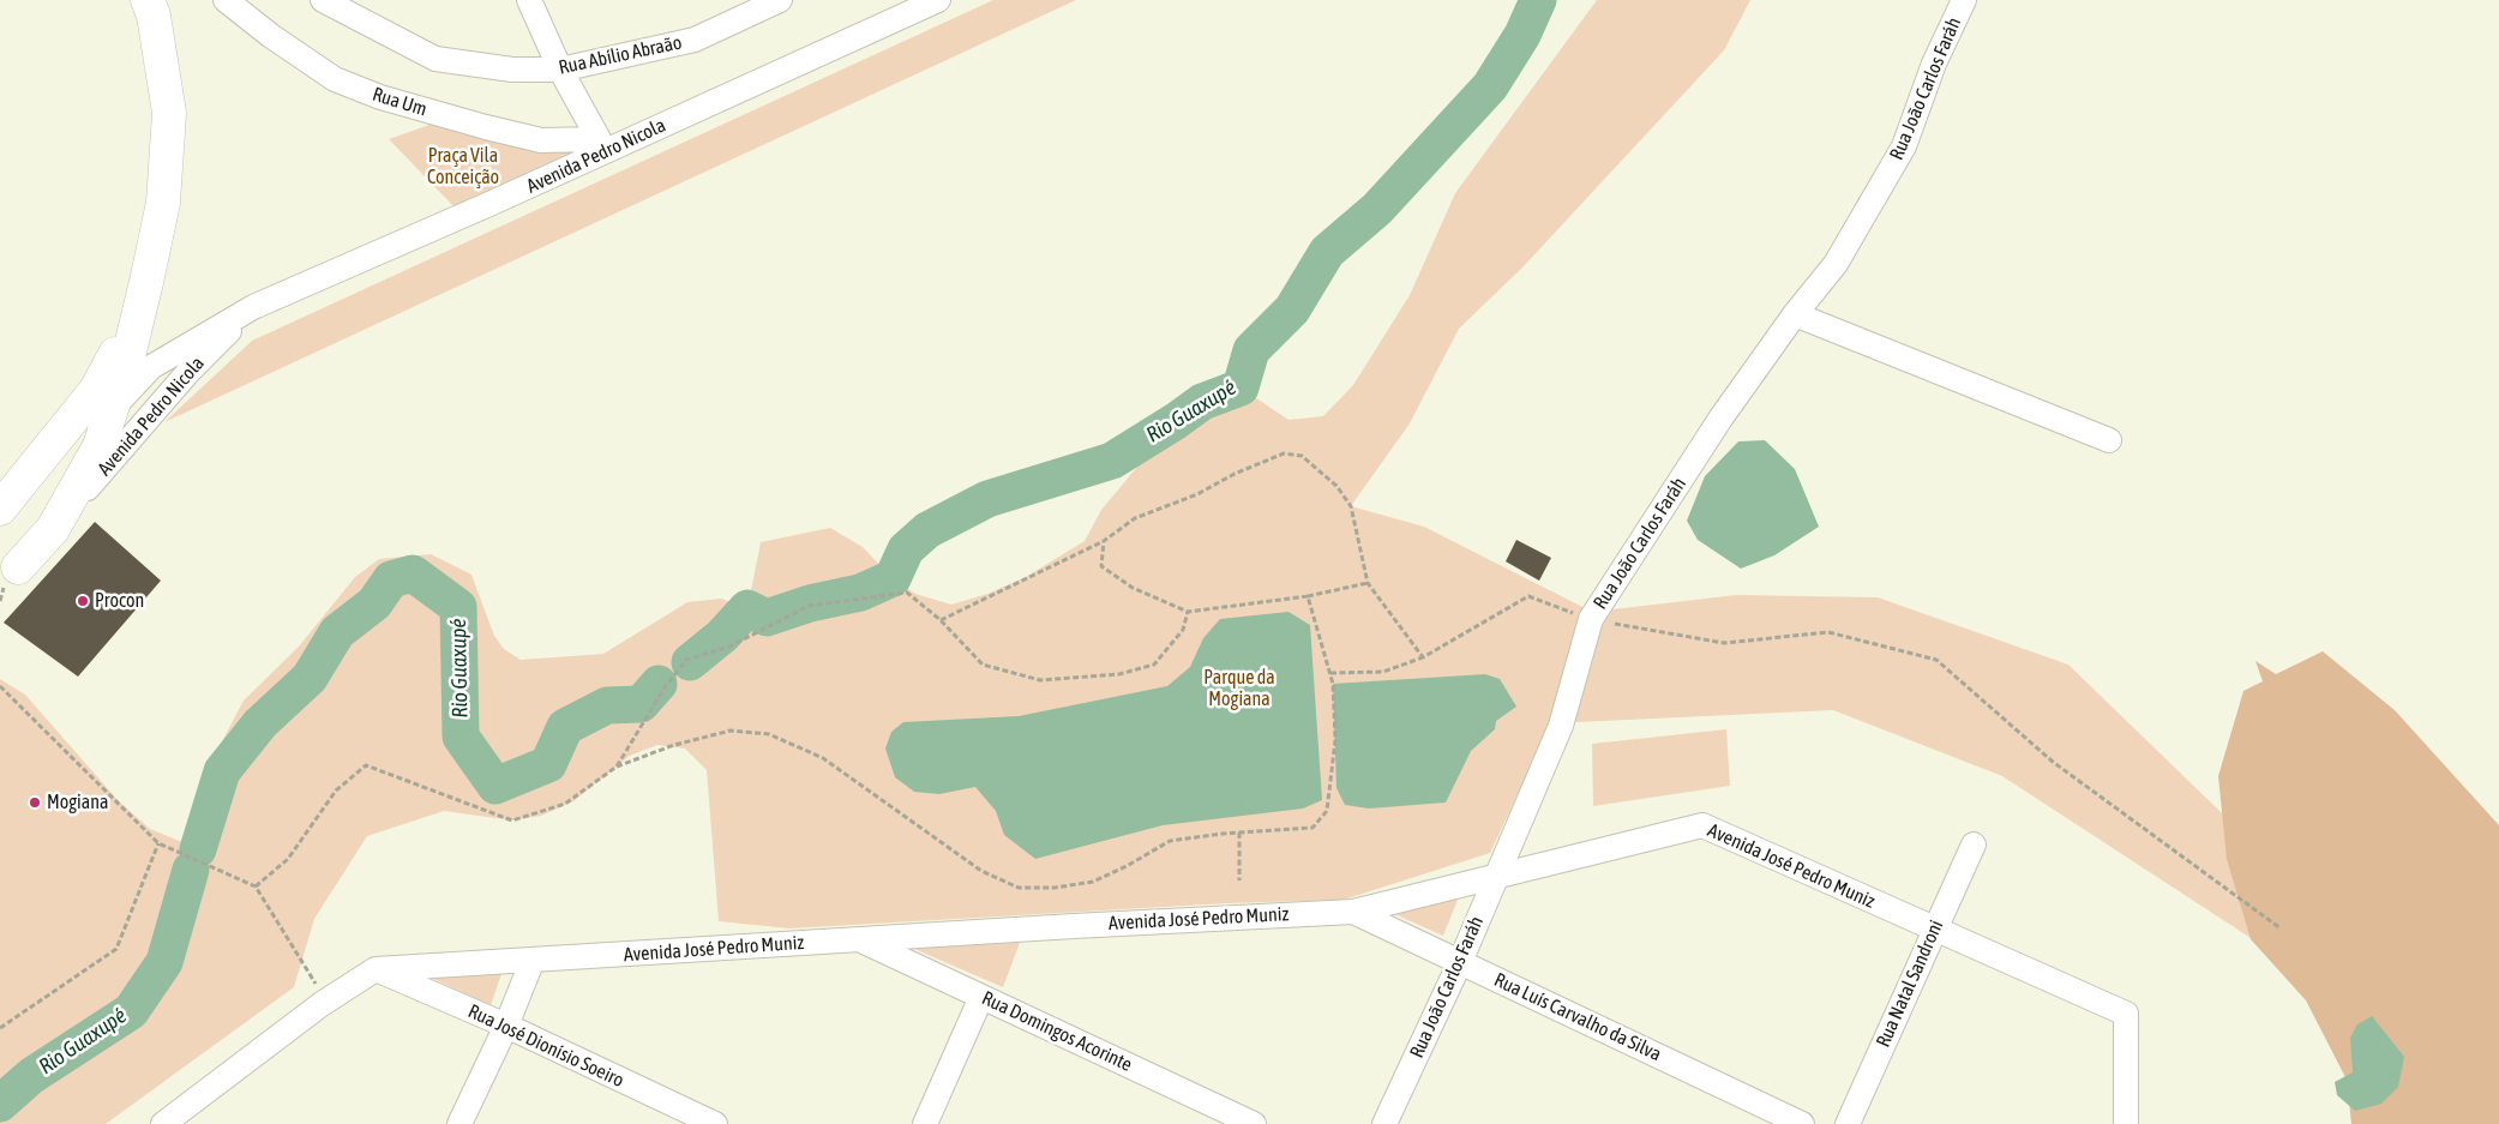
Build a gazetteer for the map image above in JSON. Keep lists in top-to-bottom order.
{
  "streets": {
    "street": [
      "Rua Abílio Abraão",
      "Rua João Carlos Faráh",
      "Rua Um",
      "Avenida Pedro Nicola",
      "Avenida José Pedro Muniz",
      "Rua Natal Sandroni",
      "Rua Luís Carvalho da Silva",
      "Rua Domingos Acorinte",
      "Rua José Dionísio Soeiro"
    ]
  },
  "crossings": [
    ["Rua João Carlos Faráh", "Avenida José Pedro Muniz"],
    ["Rua João Carlos Faráh", "Rua Luís Carvalho da Silva"],
    ["Rua Um", "Avenida Pedro Nicola"],
    ["Avenida José Pedro Muniz", "Rua Natal Sandroni"],
    ["Avenida José Pedro Muniz", "Rua Luís Carvalho da Silva"],
    ["Avenida José Pedro Muniz", "Rua Domingos Acorinte"],
    ["Avenida José Pedro Muniz", "Rua José Dionísio Soeiro"]
  ],
  "water": ["Rio Guaxupé"],
  "parks": ["Praça Vila Conceição", "Parque da Mogiana"],
  "places": ["Procon", "Mogiana"]
}
